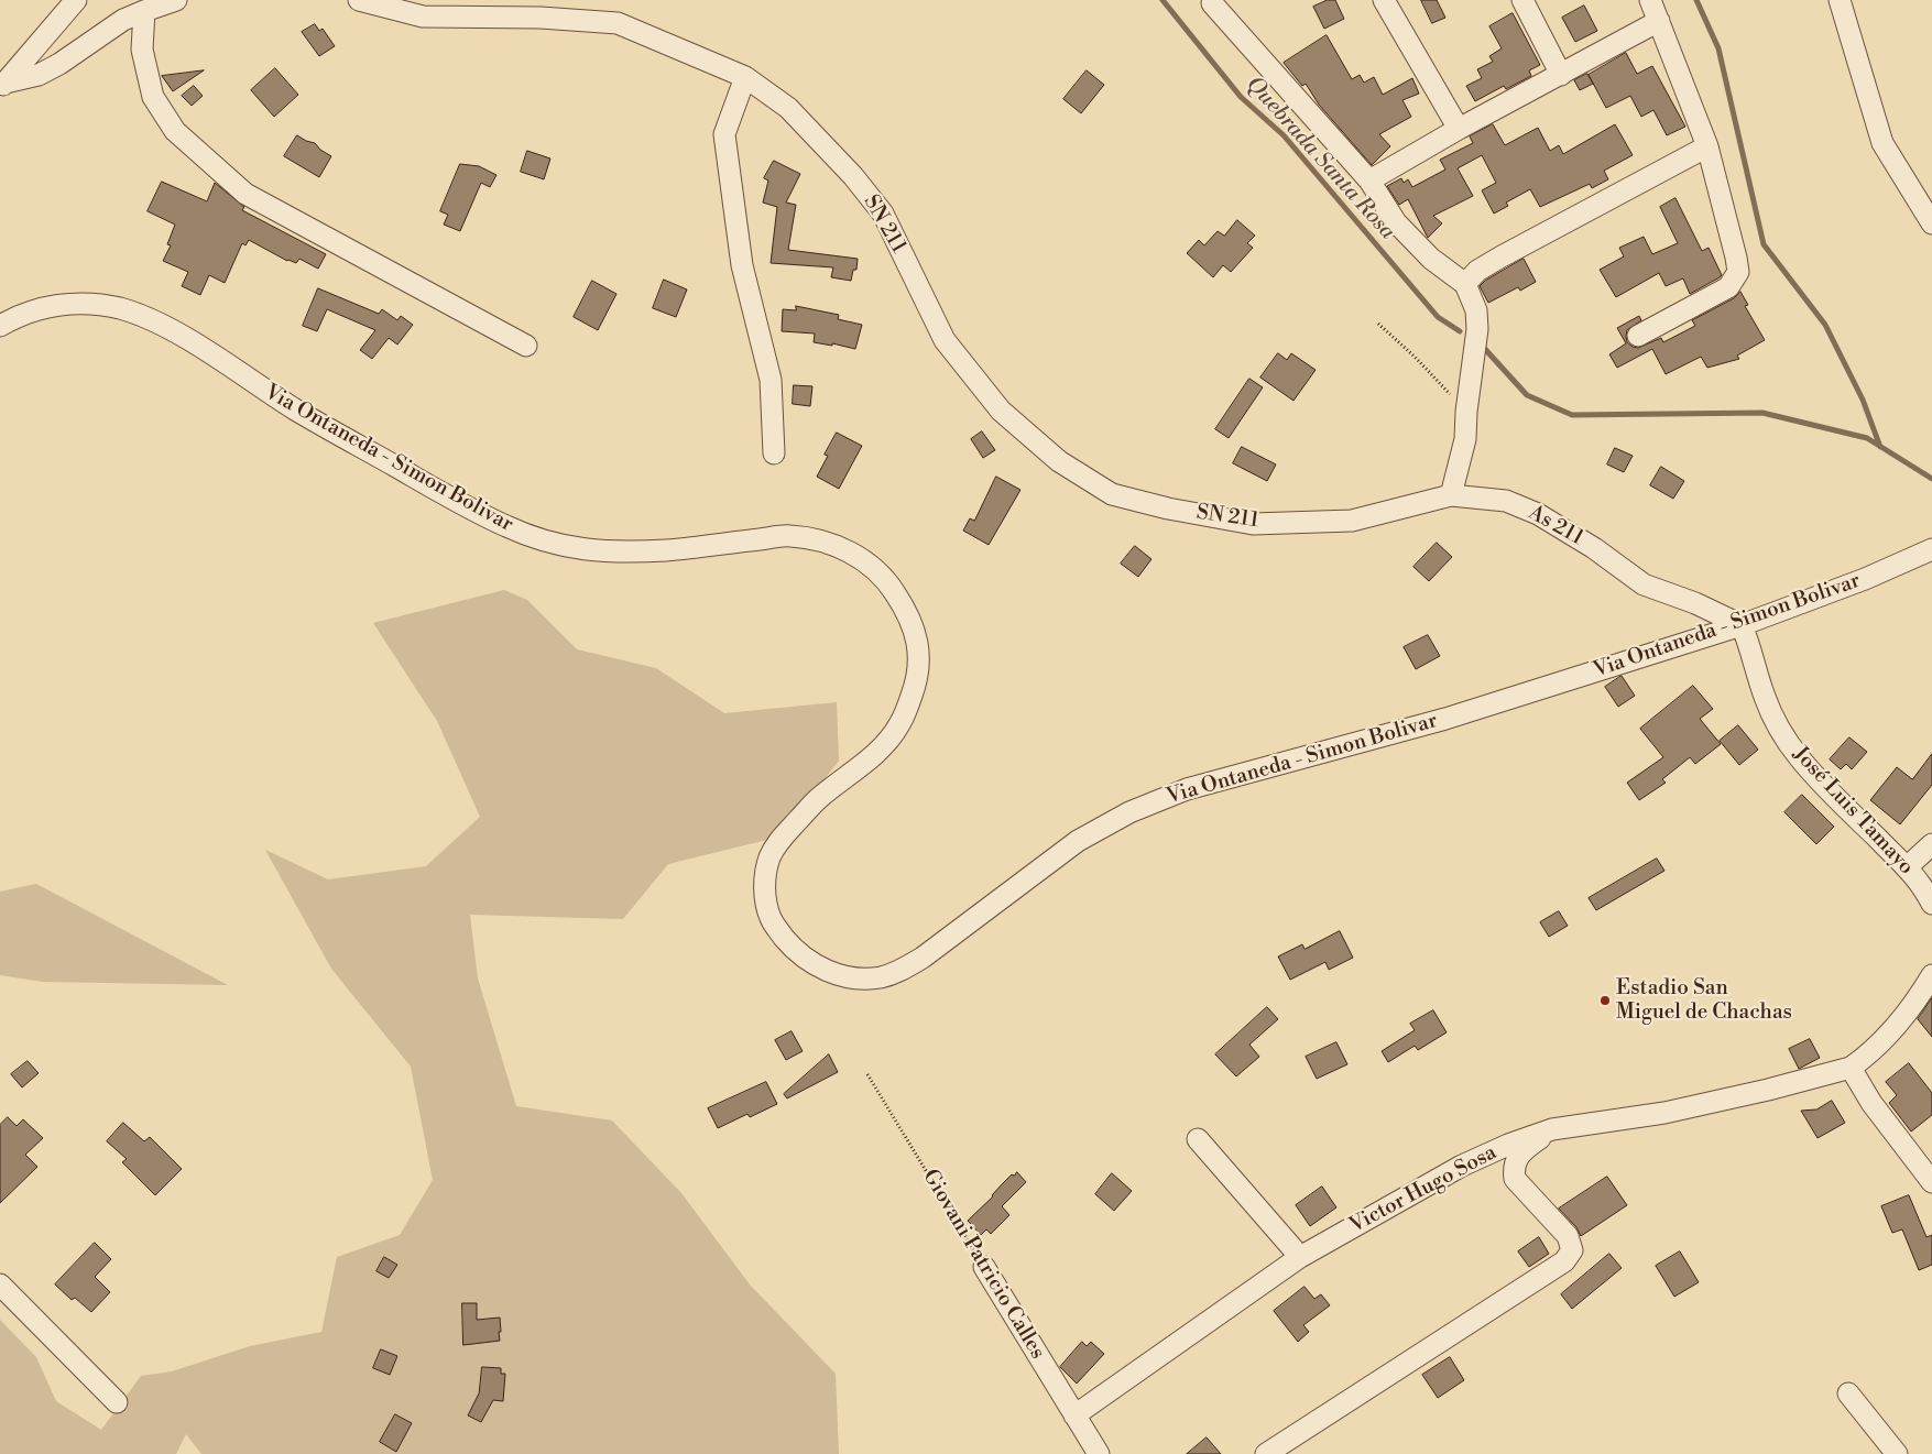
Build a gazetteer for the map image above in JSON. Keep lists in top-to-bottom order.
{
  "streets": {
    "street": [
      "SN 211",
      "Via Ontaneda - Simon Bolivar",
      "As 211",
      "José Luis Tamayo",
      "Victor Hugo Sosa",
      "Giovani Patricio Calles"
    ]
  },
  "crossings": [
    ["SN 211", "As 211"],
    ["Via Ontaneda - Simon Bolivar", "As 211"],
    ["Via Ontaneda - Simon Bolivar", "José Luis Tamayo"],
    ["As 211", "José Luis Tamayo"],
    ["Victor Hugo Sosa", "Giovani Patricio Calles"]
  ],
  "water": ["Quebrada Santa Rosa"],
  "places": ["Estadio San Miguel de Chachas"]
}
